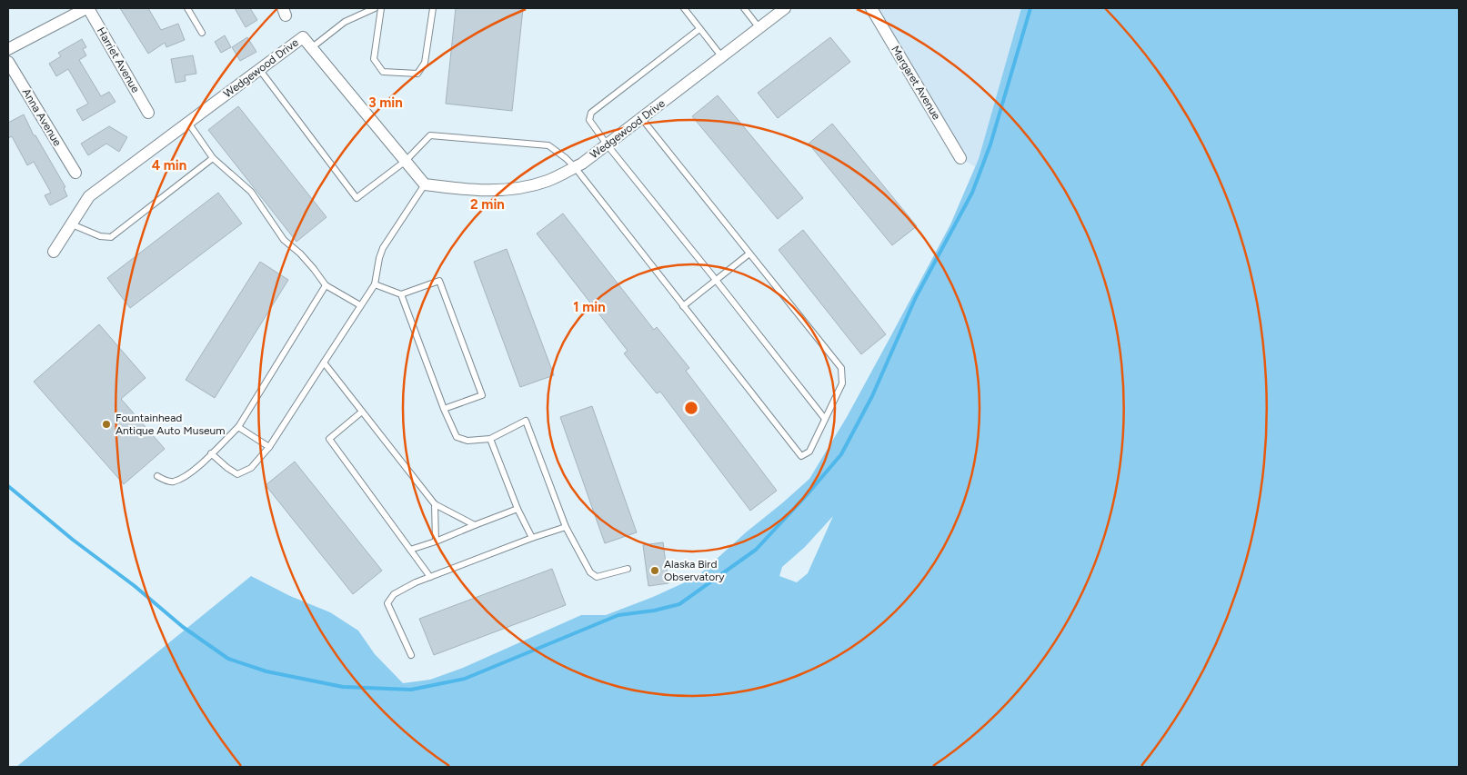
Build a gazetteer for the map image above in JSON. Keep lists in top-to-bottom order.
{
  "streets": {
    "street": [
      "Harriet Avenue",
      "Wedgewood Drive",
      "Margaret Avenue",
      "Anna Avenue"
    ]
  },
  "places": ["Fountainhead Antique Auto Museum", "Alaska Bird Observatory"],
  "rings": [
    "3 min",
    "4 min",
    "2 min",
    "1 min"
  ]
}
